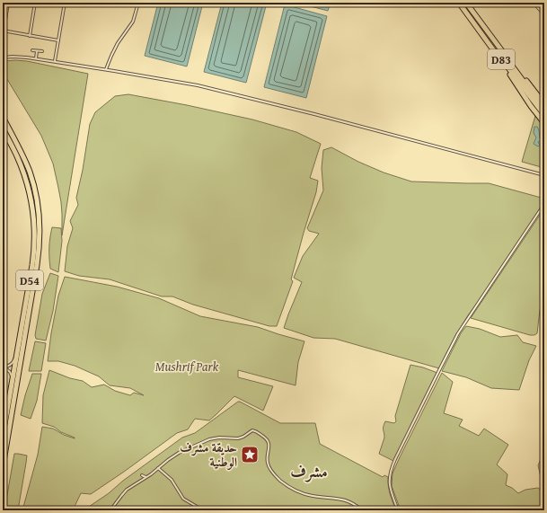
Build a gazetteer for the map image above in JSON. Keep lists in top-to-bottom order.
{
  "streets": {
    "highway": ["D83", "D54"]
  },
  "districts": ["مشرف"],
  "parks": ["Mushrif Park"],
  "places": {
    "place": ["حديقة مشرف الوطنية"]
  }
}
